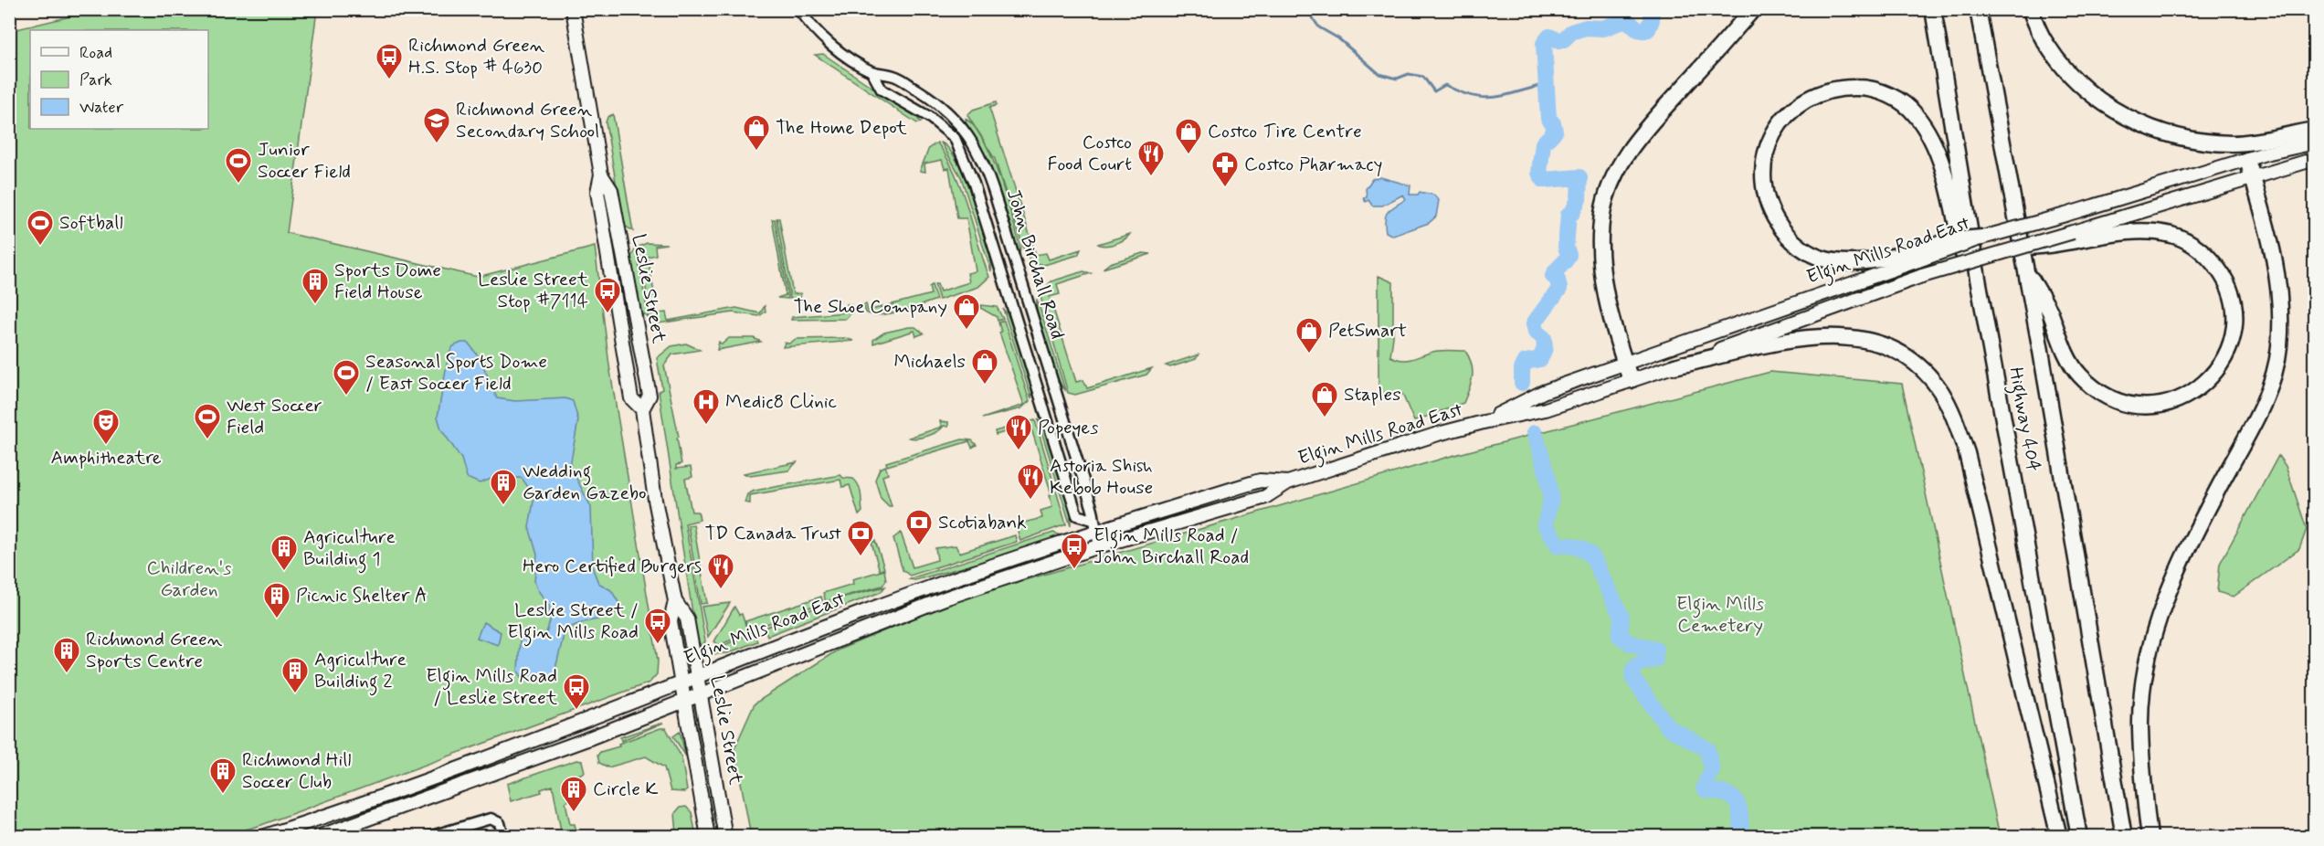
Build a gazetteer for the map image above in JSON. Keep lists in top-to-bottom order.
{
  "streets": {
    "highway": ["Highway 404"],
    "main road": ["Elgin Mills Road East", "Leslie Street"],
    "street": ["John Birchall Road"]
  },
  "crossings": [
    ["Elgin Mills Road East", "John Birchall Road"],
    ["Elgin Mills Road East", "Leslie Street"]
  ],
  "parks": ["Children's Garden", "Elgin Mills Cemetery"],
  "places": {
    "bus stop": [
      "Richmond Green H.S. Stop # 4630",
      "Leslie Street Stop #7114",
      "Elgin Mills Road / John Birchall Road",
      "Leslie Street / Elgin Mills Road",
      "Elgin Mills Road / Leslie Street"
    ],
    "school or university": ["Richmond Green Secondary School"],
    "shop": [
      "The Home Depot",
      "Costco Tire Centre",
      "The Shoe Company",
      "PetSmart",
      "Michaels",
      "Staples"
    ],
    "restaurant": [
      "Costco Food Court",
      "Popeyes",
      "Astoria Shish Kebob House",
      "Hero Certified Burgers"
    ],
    "sports": [
      "Junior Soccer Field",
      "Softball",
      "Seasonal Sports Dome / East Soccer Field",
      "West Soccer Field"
    ],
    "pharmacy": ["Costco Pharmacy"],
    "building": [
      "Sports Dome Field House",
      "Wedding Garden Gazebo",
      "Agriculture Building 1",
      "Picnic Shelter A",
      "Richmond Green Sports Centre",
      "Agriculture Building 2",
      "Richmond Hill Soccer Club",
      "Circle K"
    ],
    "hospital": ["Medic8 Clinic"],
    "theatre": ["Amphitheatre"],
    "bank": ["Scotiabank", "TD Canada Trust"]
  },
  "legend": ["Road", "Park", "Water"]
}
